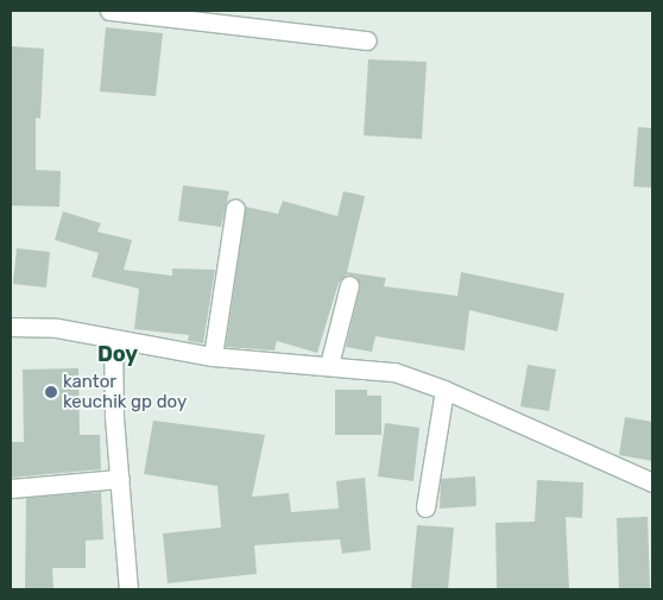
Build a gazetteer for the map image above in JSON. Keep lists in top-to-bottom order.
{
  "districts": ["Doy"],
  "places": ["kantor keuchik gp doy"]
}
